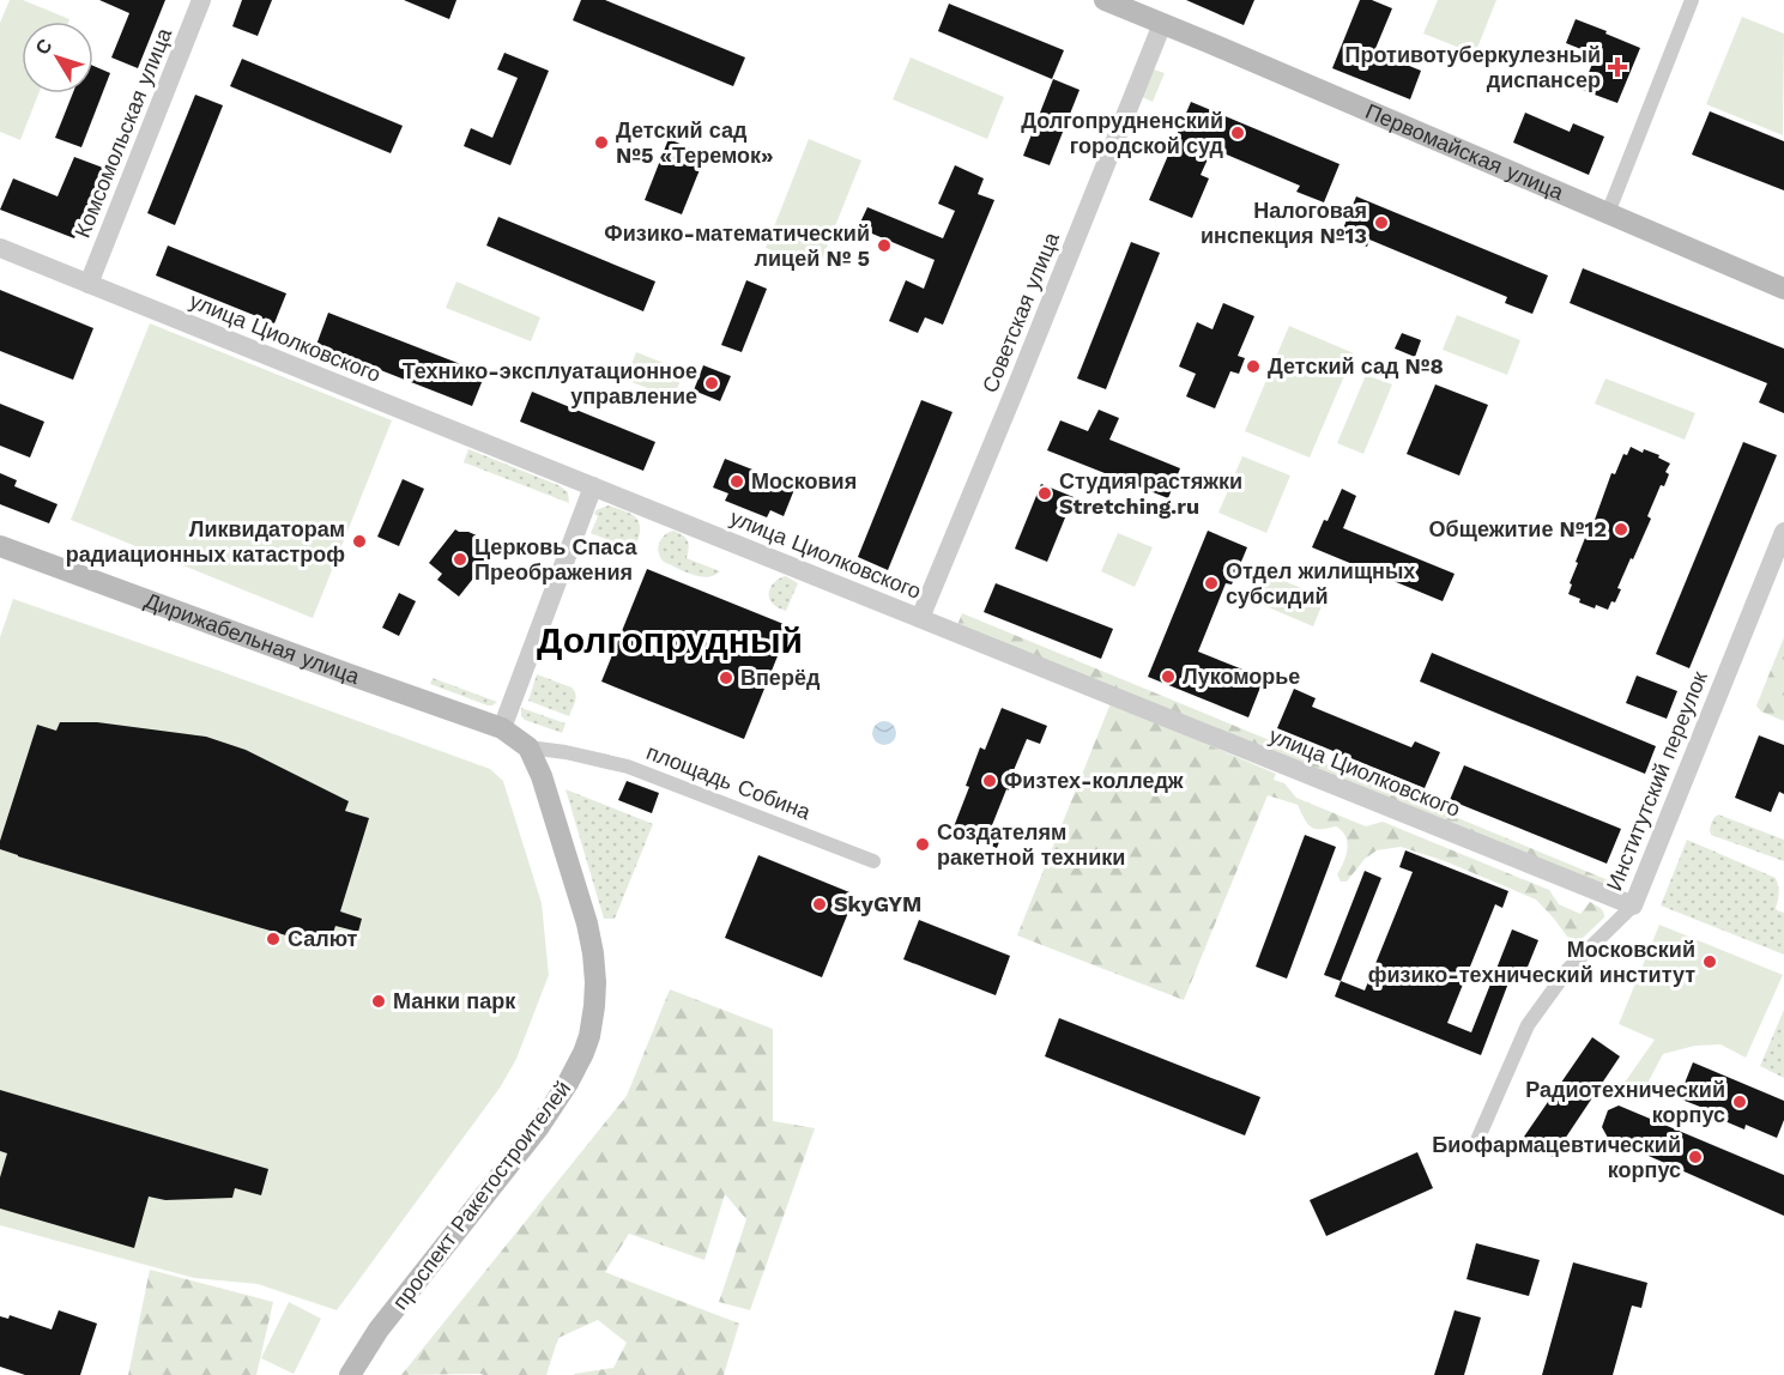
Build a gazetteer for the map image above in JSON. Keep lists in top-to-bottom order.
{
  "streets": {
    "main road": ["Первомайская улица", "Дирижабельная улица", "проспект Ракетостроителей"],
    "street": [
      "Комсомольская улица",
      "Советская улица",
      "улица Циолковского",
      "Институтский переулок",
      "площадь Собина"
    ]
  },
  "crossings": [
    ["Комсомольская улица", "улица Циолковского"],
    ["Первомайская улица", "Советская улица"],
    ["Советская улица", "улица Циолковского"],
    ["улица Циолковского", "Институтский переулок"],
    ["Дирижабельная улица", "проспект Ракетостроителей"],
    ["площадь Собина", "проспект Ракетостроителей"]
  ],
  "districts": ["Долгопрудный"],
  "places": {
    "health": ["Противотуберкулезный диспансер"],
    "other": [
      "Долгопрудненский городской суд",
      "Детский сад №5 «Теремок»",
      "Налоговая инспекция №13",
      "Физико-математический лицей № 5",
      "Детский сад №8",
      "Технико-эксплуатационное управление",
      "Московия",
      "Студия растяжки Stretching.ru",
      "Общежитие №12",
      "Ликвидаторам радиационных катастроф",
      "Церковь Спаса Преображения",
      "Отдел жилищных субсидий",
      "Лукоморье",
      "Вперёд",
      "Физтех-колледж",
      "Создателям ракетной техники",
      "SkyGYM",
      "Салют",
      "Московский физико-технический институт",
      "Манки парк",
      "Радиотехнический корпус",
      "Биофармацевтический корпус"
    ]
  },
  "north": "top left"
}
